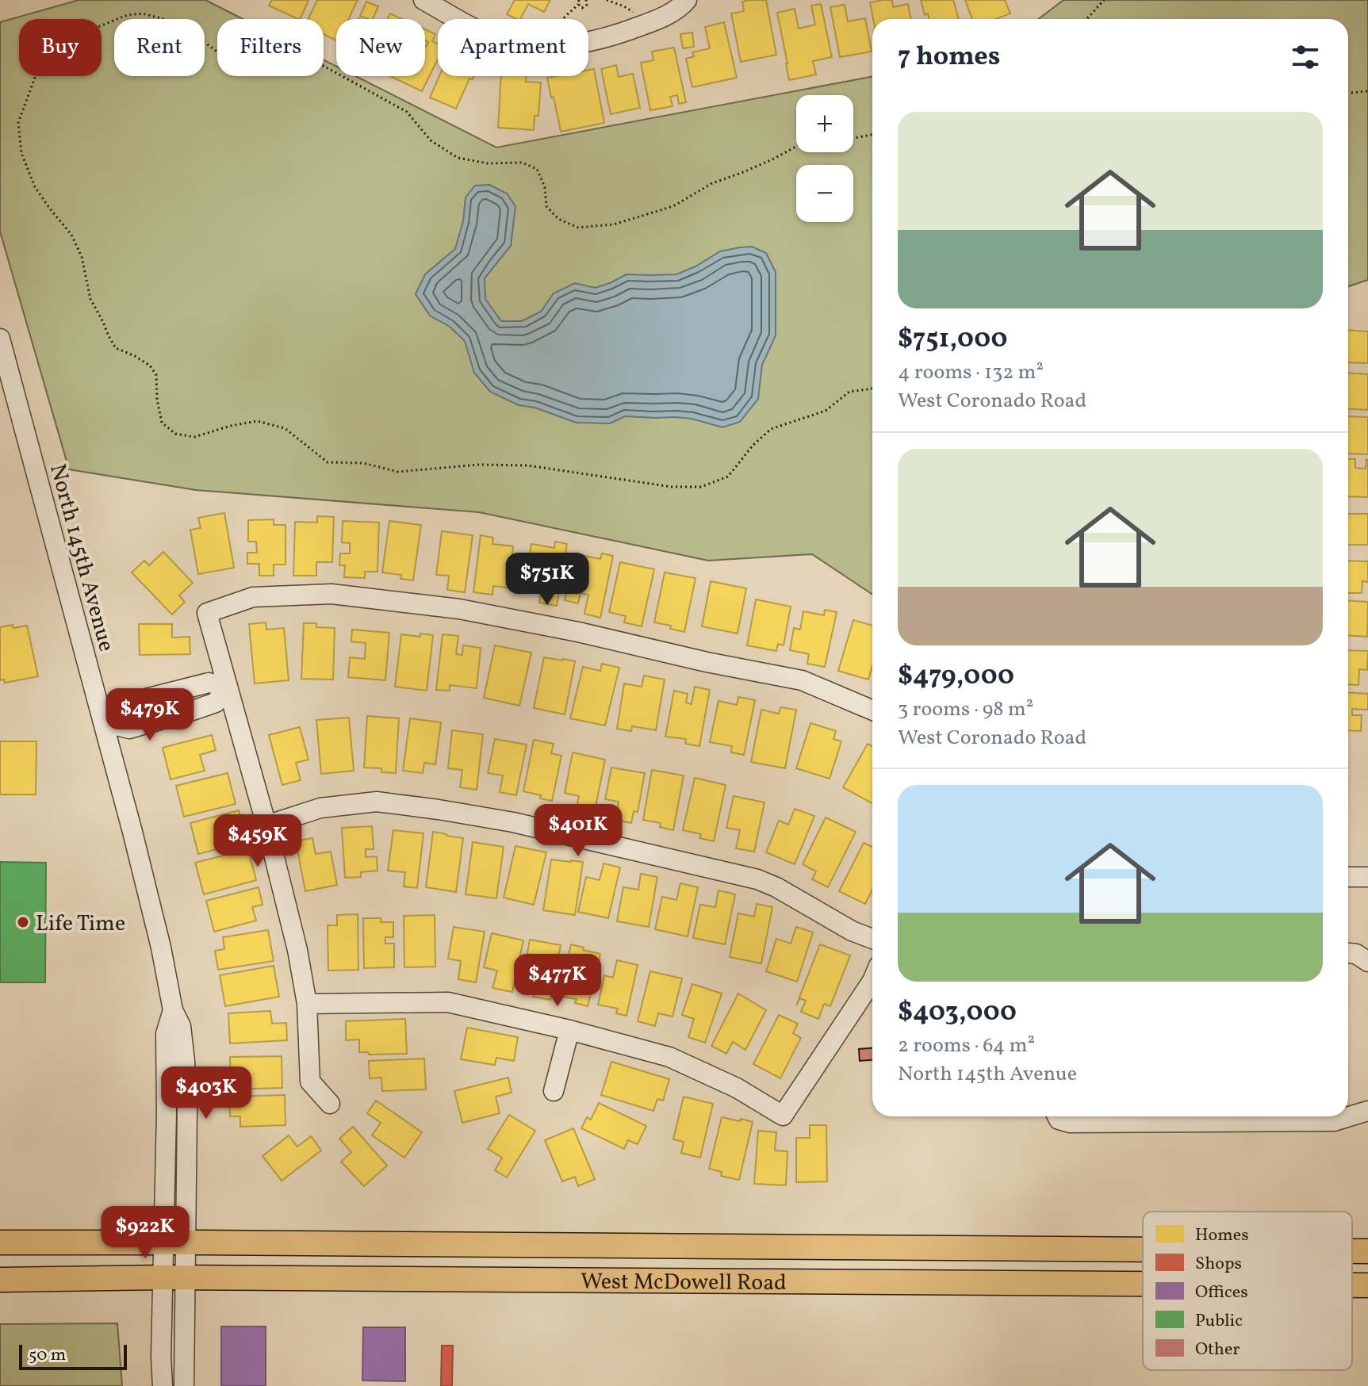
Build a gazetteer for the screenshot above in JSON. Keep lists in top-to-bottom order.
{
  "streets": {
    "main road": ["West McDowell Road"],
    "street": ["North 145th Avenue"]
  },
  "crossings": [
    ["North 145th Avenue", "West McDowell Road"]
  ],
  "places": ["Life Time"],
  "legend": [
    "Homes",
    "Shops",
    "Offices",
    "Public",
    "Other"
  ],
  "scale_bar": "50 m",
  "page": {
    "chip": [
      "Buy",
      "Rent",
      "Filters",
      "New",
      "Apartment"
    ],
    "heading": "7 homes",
    "map_buttons": ["+", "−"],
    "list": [
      {
        "name": "$751,000",
        "note": "4 rooms · 132 m² · West Coronado Road"
      },
      {
        "name": "$479,000",
        "note": "3 rooms · 98 m² · West Coronado Road"
      },
      {
        "name": "$403,000",
        "note": "2 rooms · 64 m² · North 145th Avenue"
      }
    ],
    "price": [
      "$751K",
      "$479K",
      "$401K",
      "$459K",
      "$477K",
      "$403K",
      "$922K"
    ],
    "scale": "50 m"
  }
}
